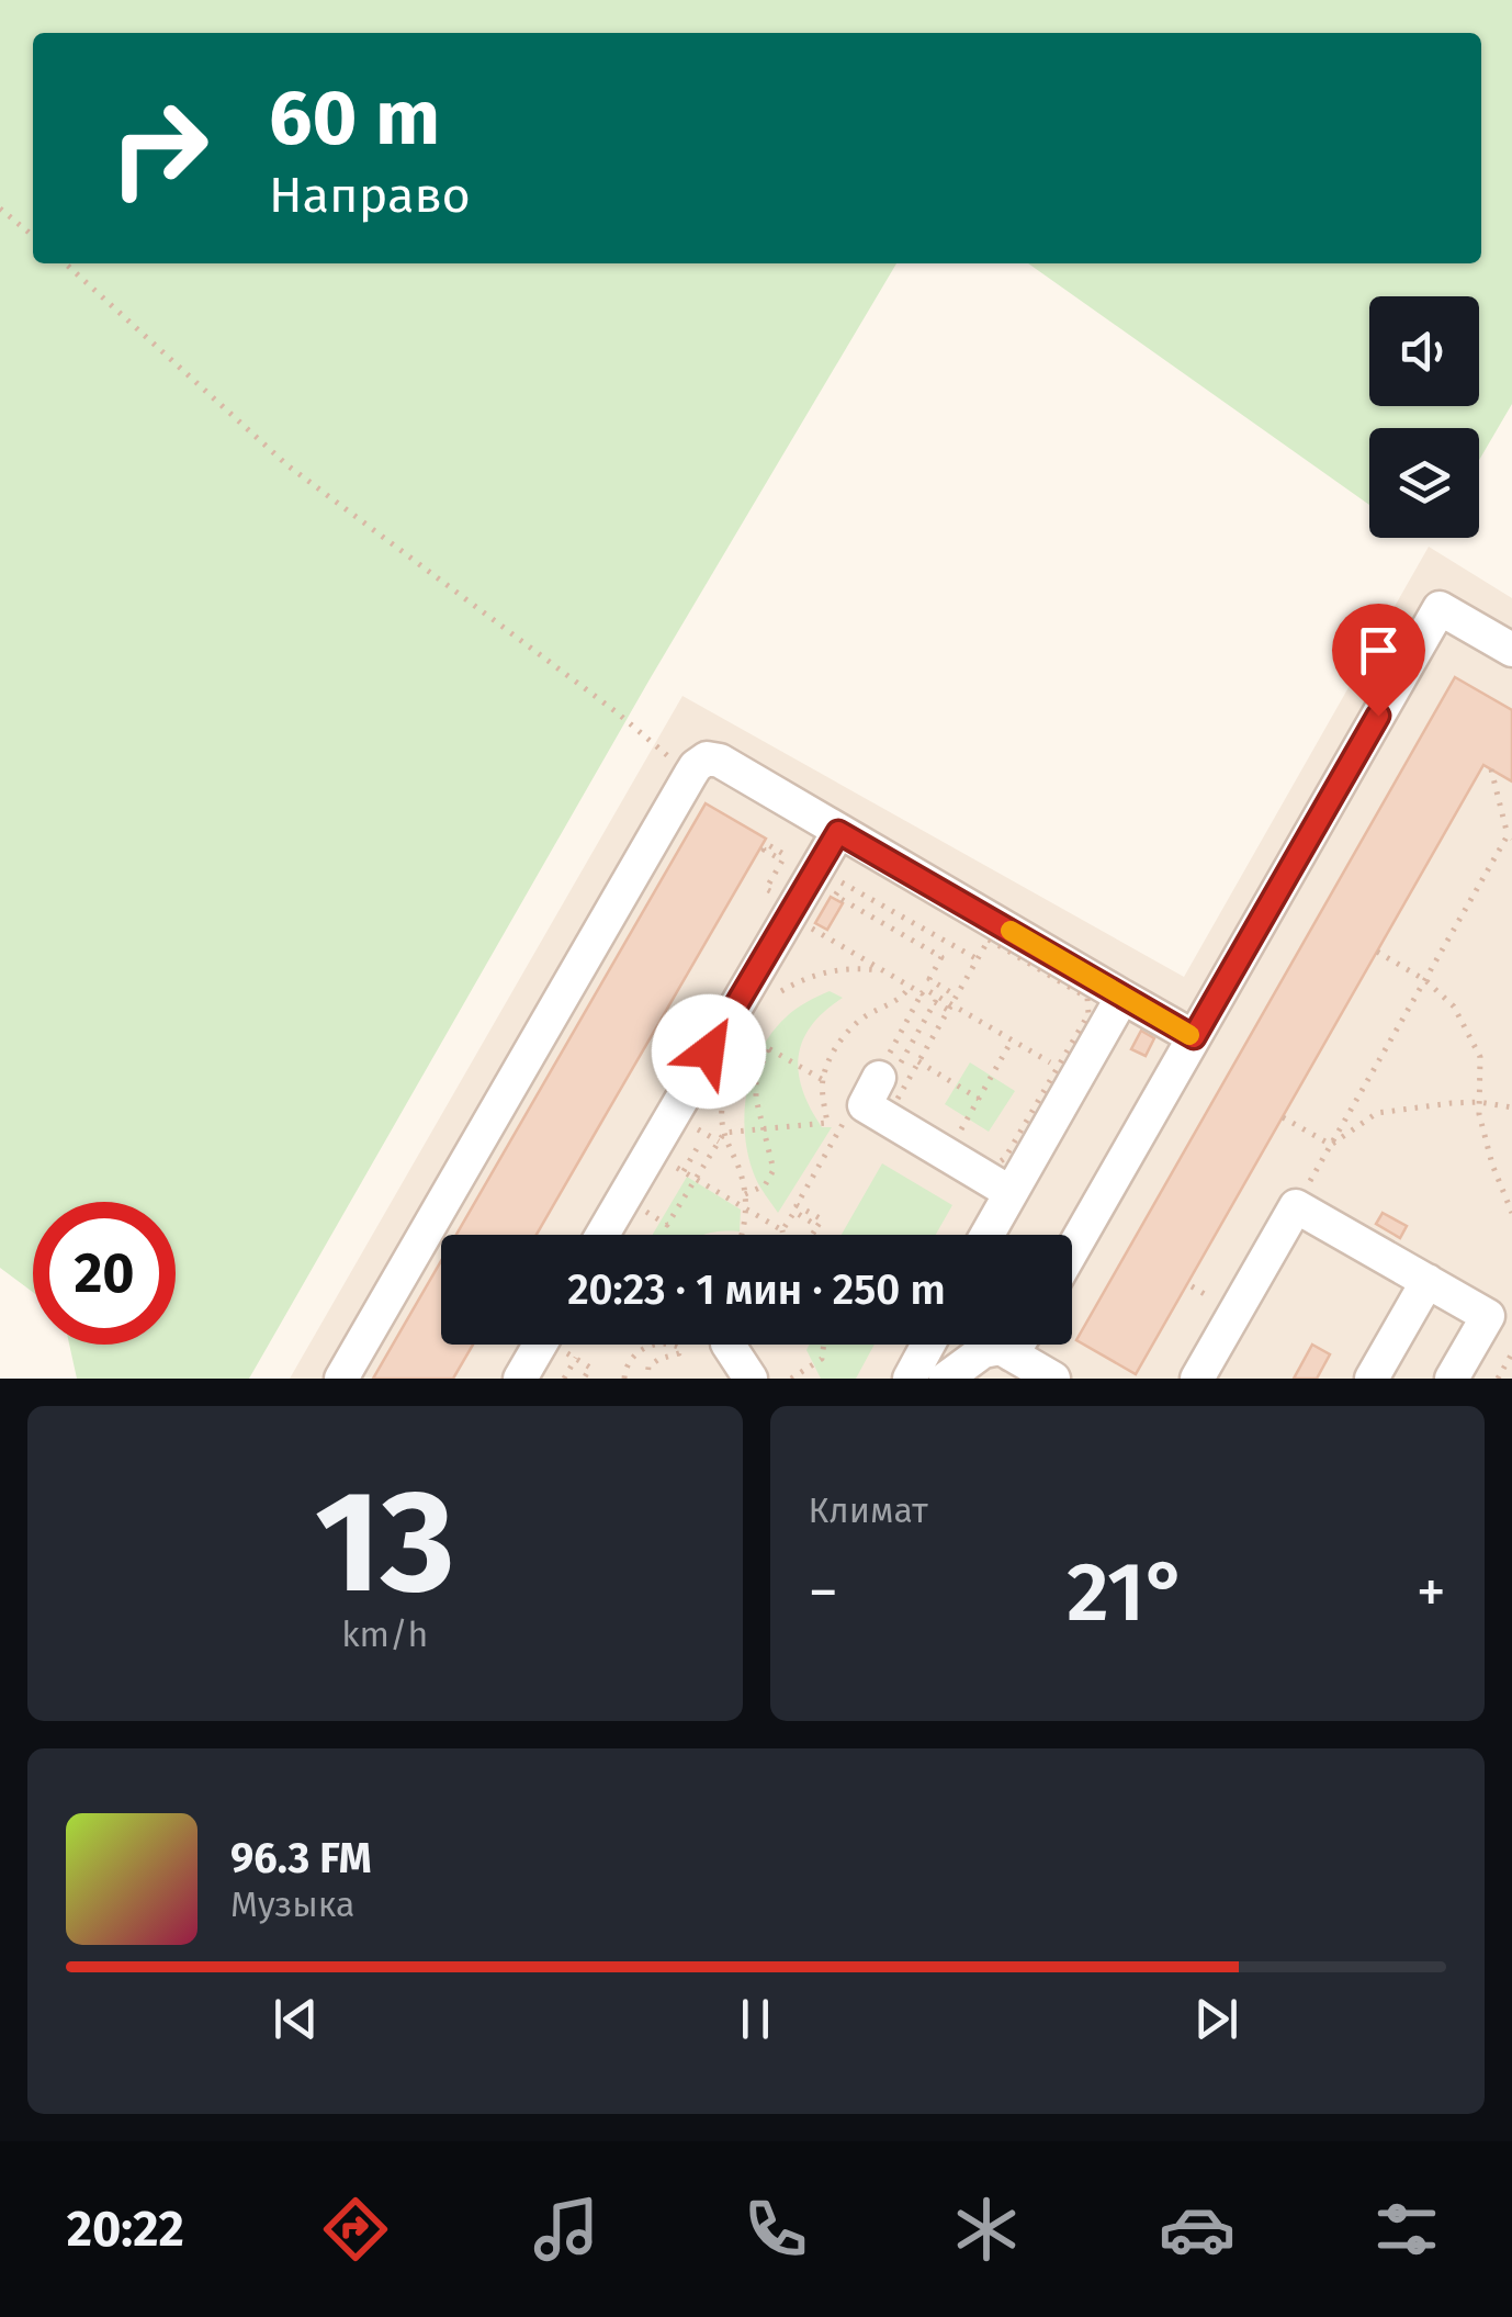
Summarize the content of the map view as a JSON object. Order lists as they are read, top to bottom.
{
  "page": {
    "turn": ["60 m", "Направо"],
    "limit": "20",
    "trip": "20:23 · 1 мин · 250 m",
    "tile": [
      ["13", "km/h"],
      "Климат"
    ],
    "heat": ["−", "21°", "+"],
    "song": ["96.3 FM", "Музыка"],
    "tabs": "20:22"
  }
}
